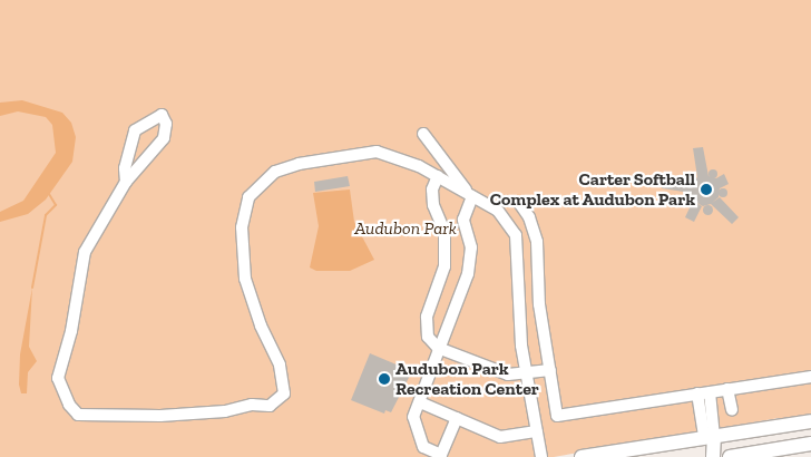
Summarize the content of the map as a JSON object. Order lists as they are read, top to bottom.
{
  "parks": ["Audubon Park"],
  "places": ["Carter Softball Complex at Audubon Park", "Audubon Park Recreation Center"]
}
